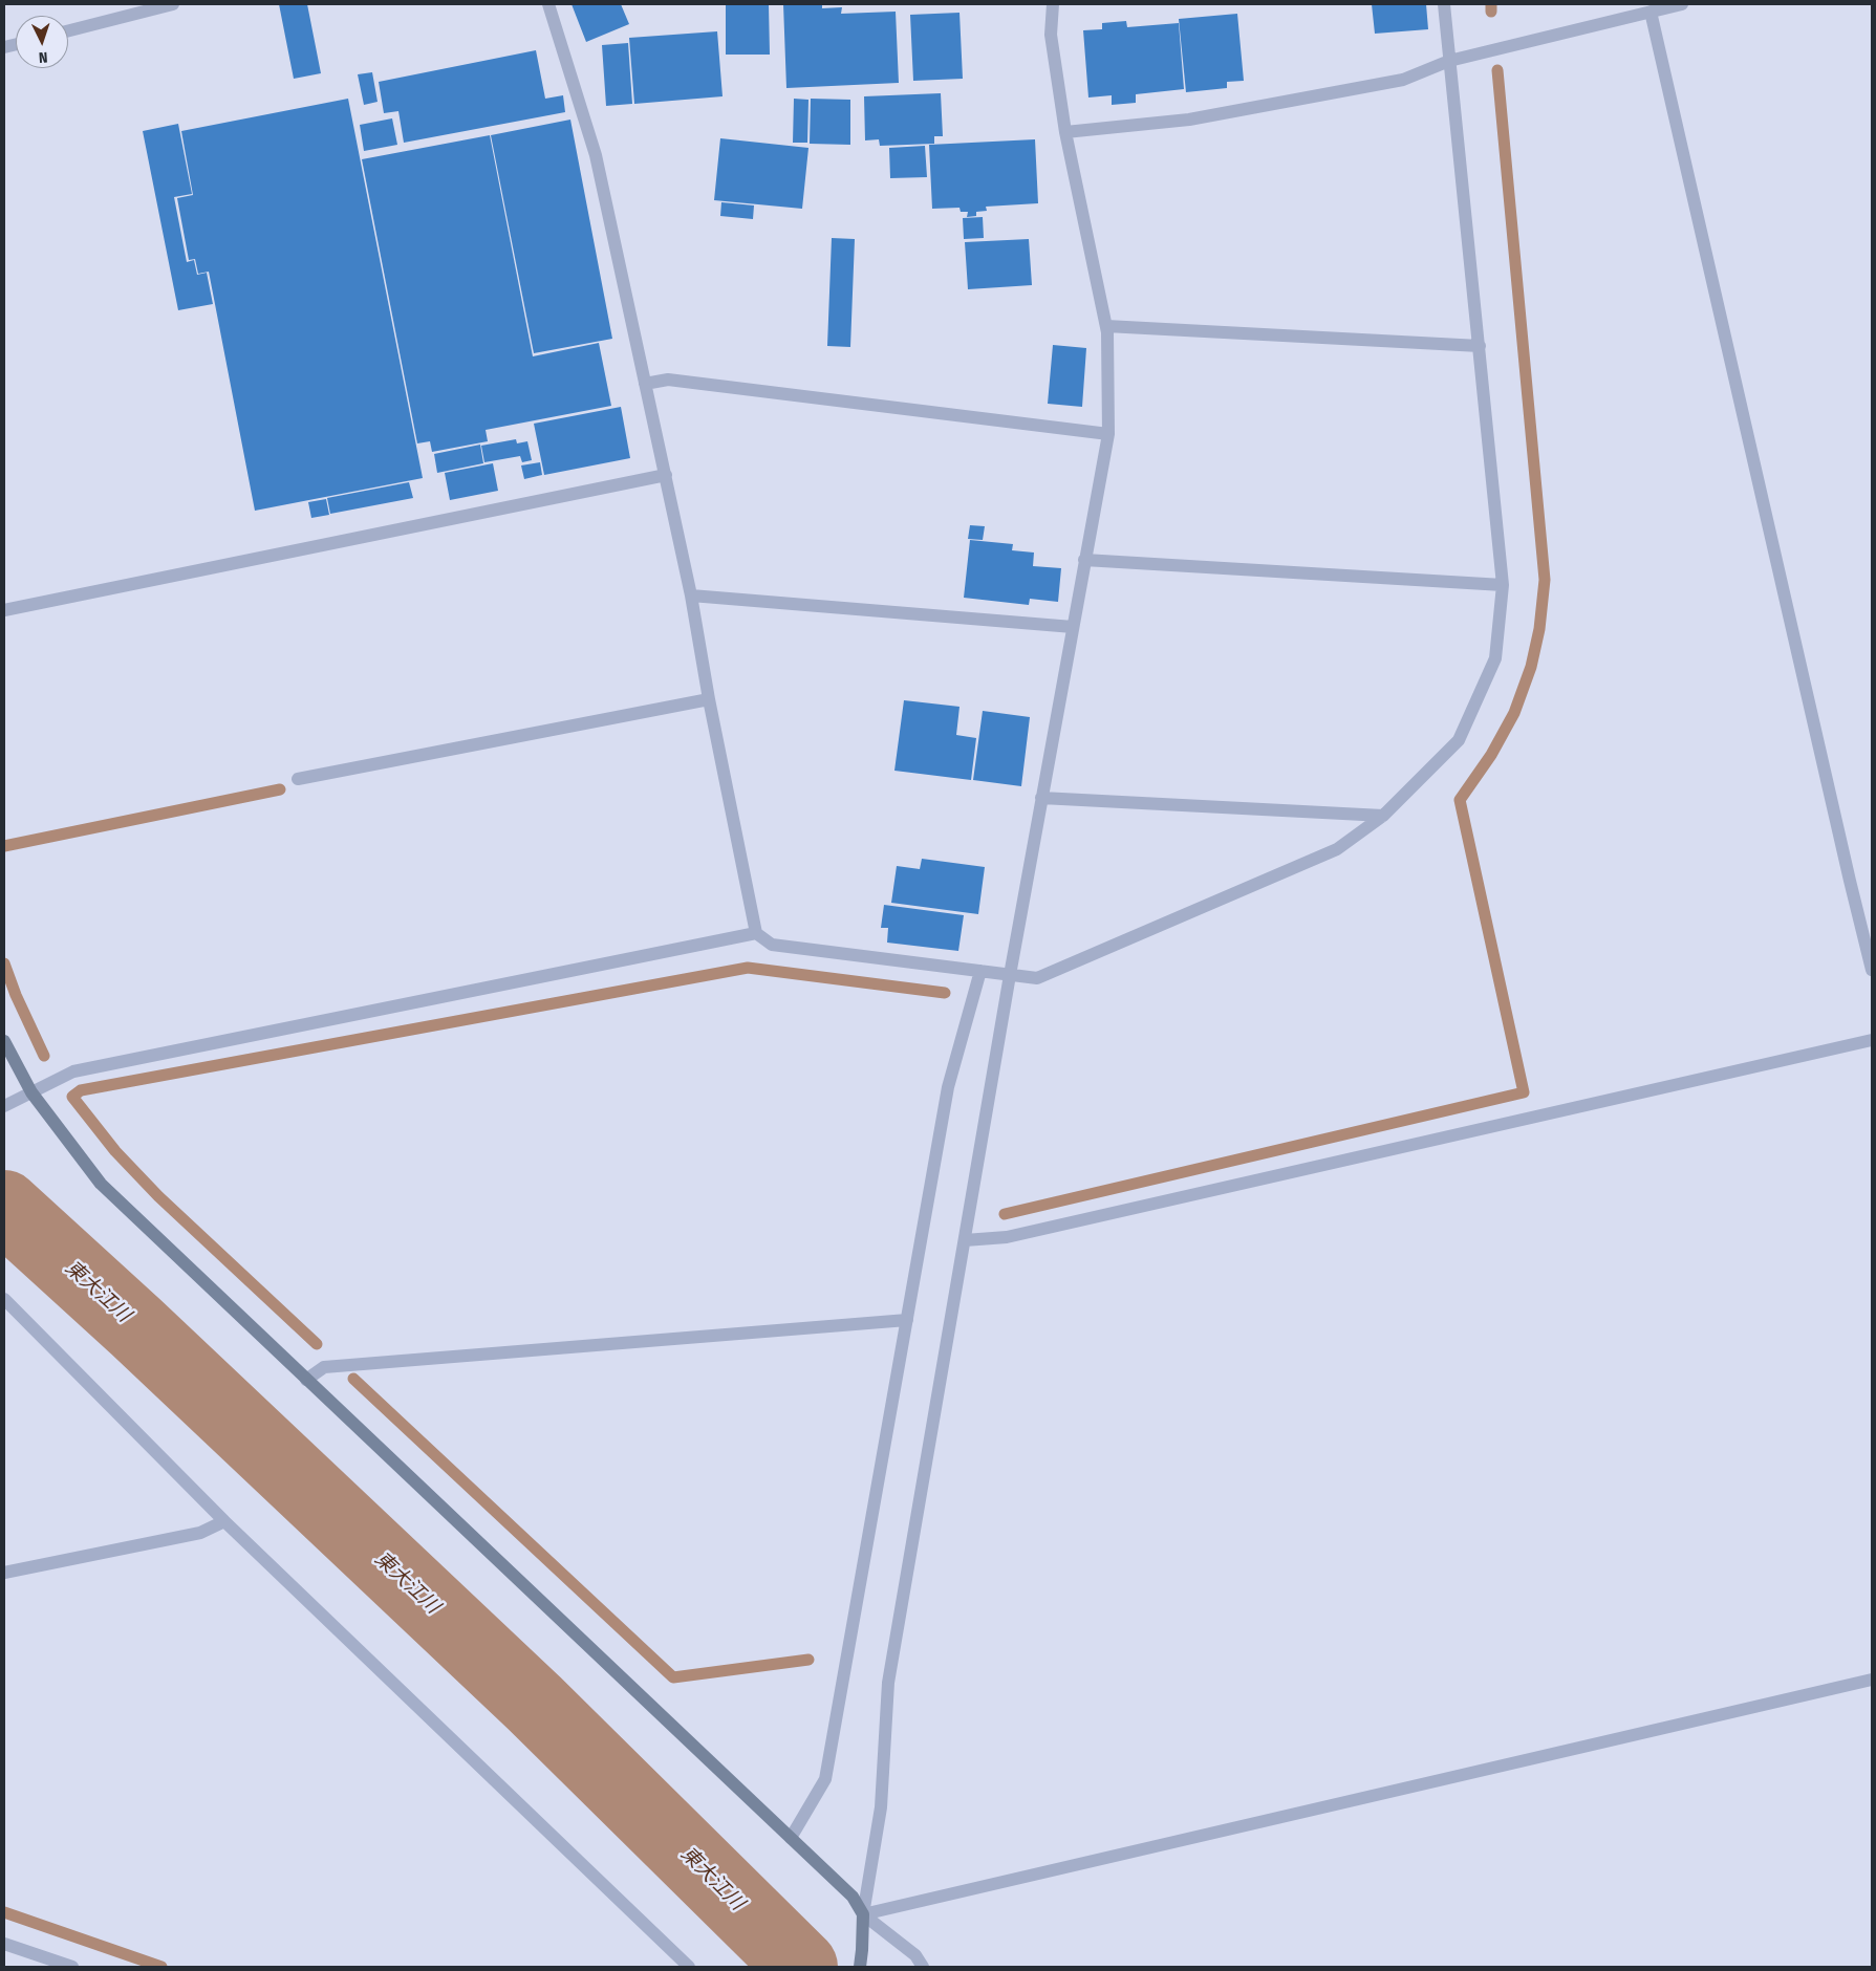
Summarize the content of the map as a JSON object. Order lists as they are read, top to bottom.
{
  "water": ["東大江川"],
  "north": "bottom"
}
